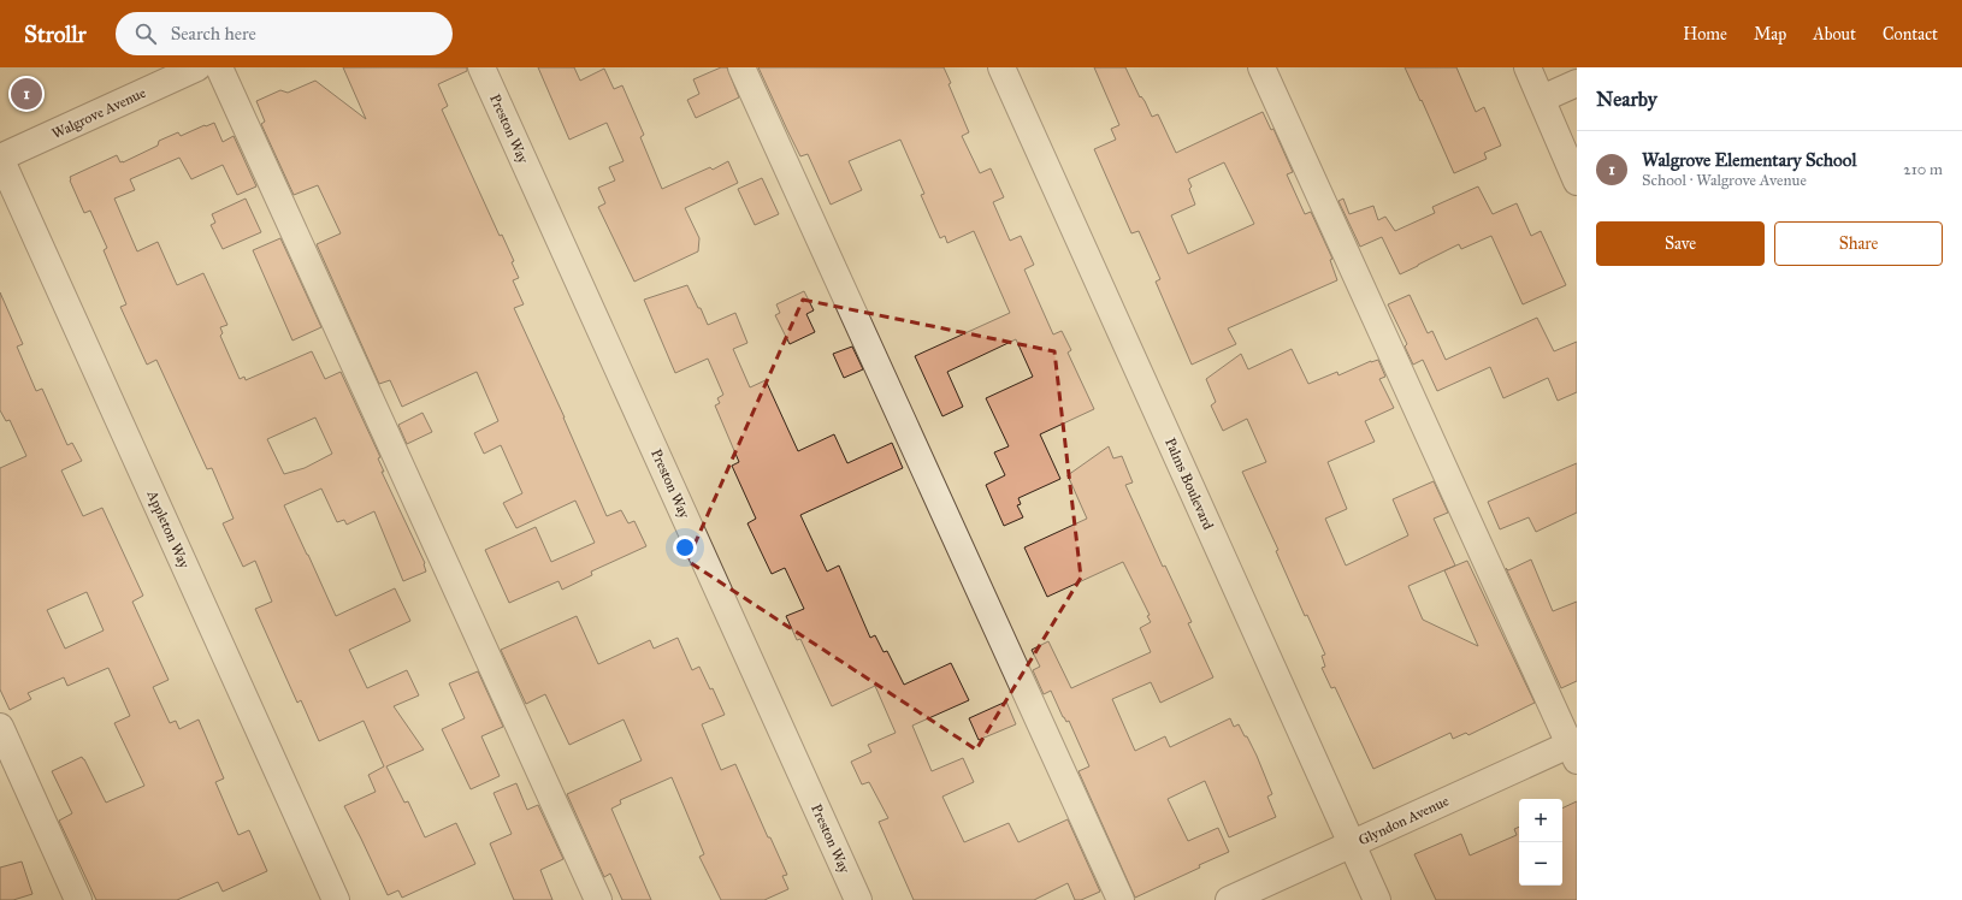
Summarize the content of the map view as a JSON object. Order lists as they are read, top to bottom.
{
  "streets": {
    "street": [
      "Walgrove Avenue",
      "Preston Way",
      "Palms Boulevard",
      "Appleton Way",
      "Glyndon Avenue"
    ]
  },
  "crossings": [
    ["Walgrove Avenue", "Appleton Way"],
    ["Palms Boulevard", "Glyndon Avenue"]
  ],
  "page": {
    "header": "Strollr",
    "search": "Search here",
    "nav": [
      "Home",
      "Map",
      "About",
      "Contact"
    ],
    "heading": "Nearby",
    "pins": "1",
    "list": [
      {
        "mark": "1",
        "name": "Walgrove Elementary School",
        "note": "School · Walgrove Avenue",
        "value": "210 m"
      }
    ],
    "buttons": ["Save", "Share"],
    "map_buttons": ["+", "−"]
  }
}
